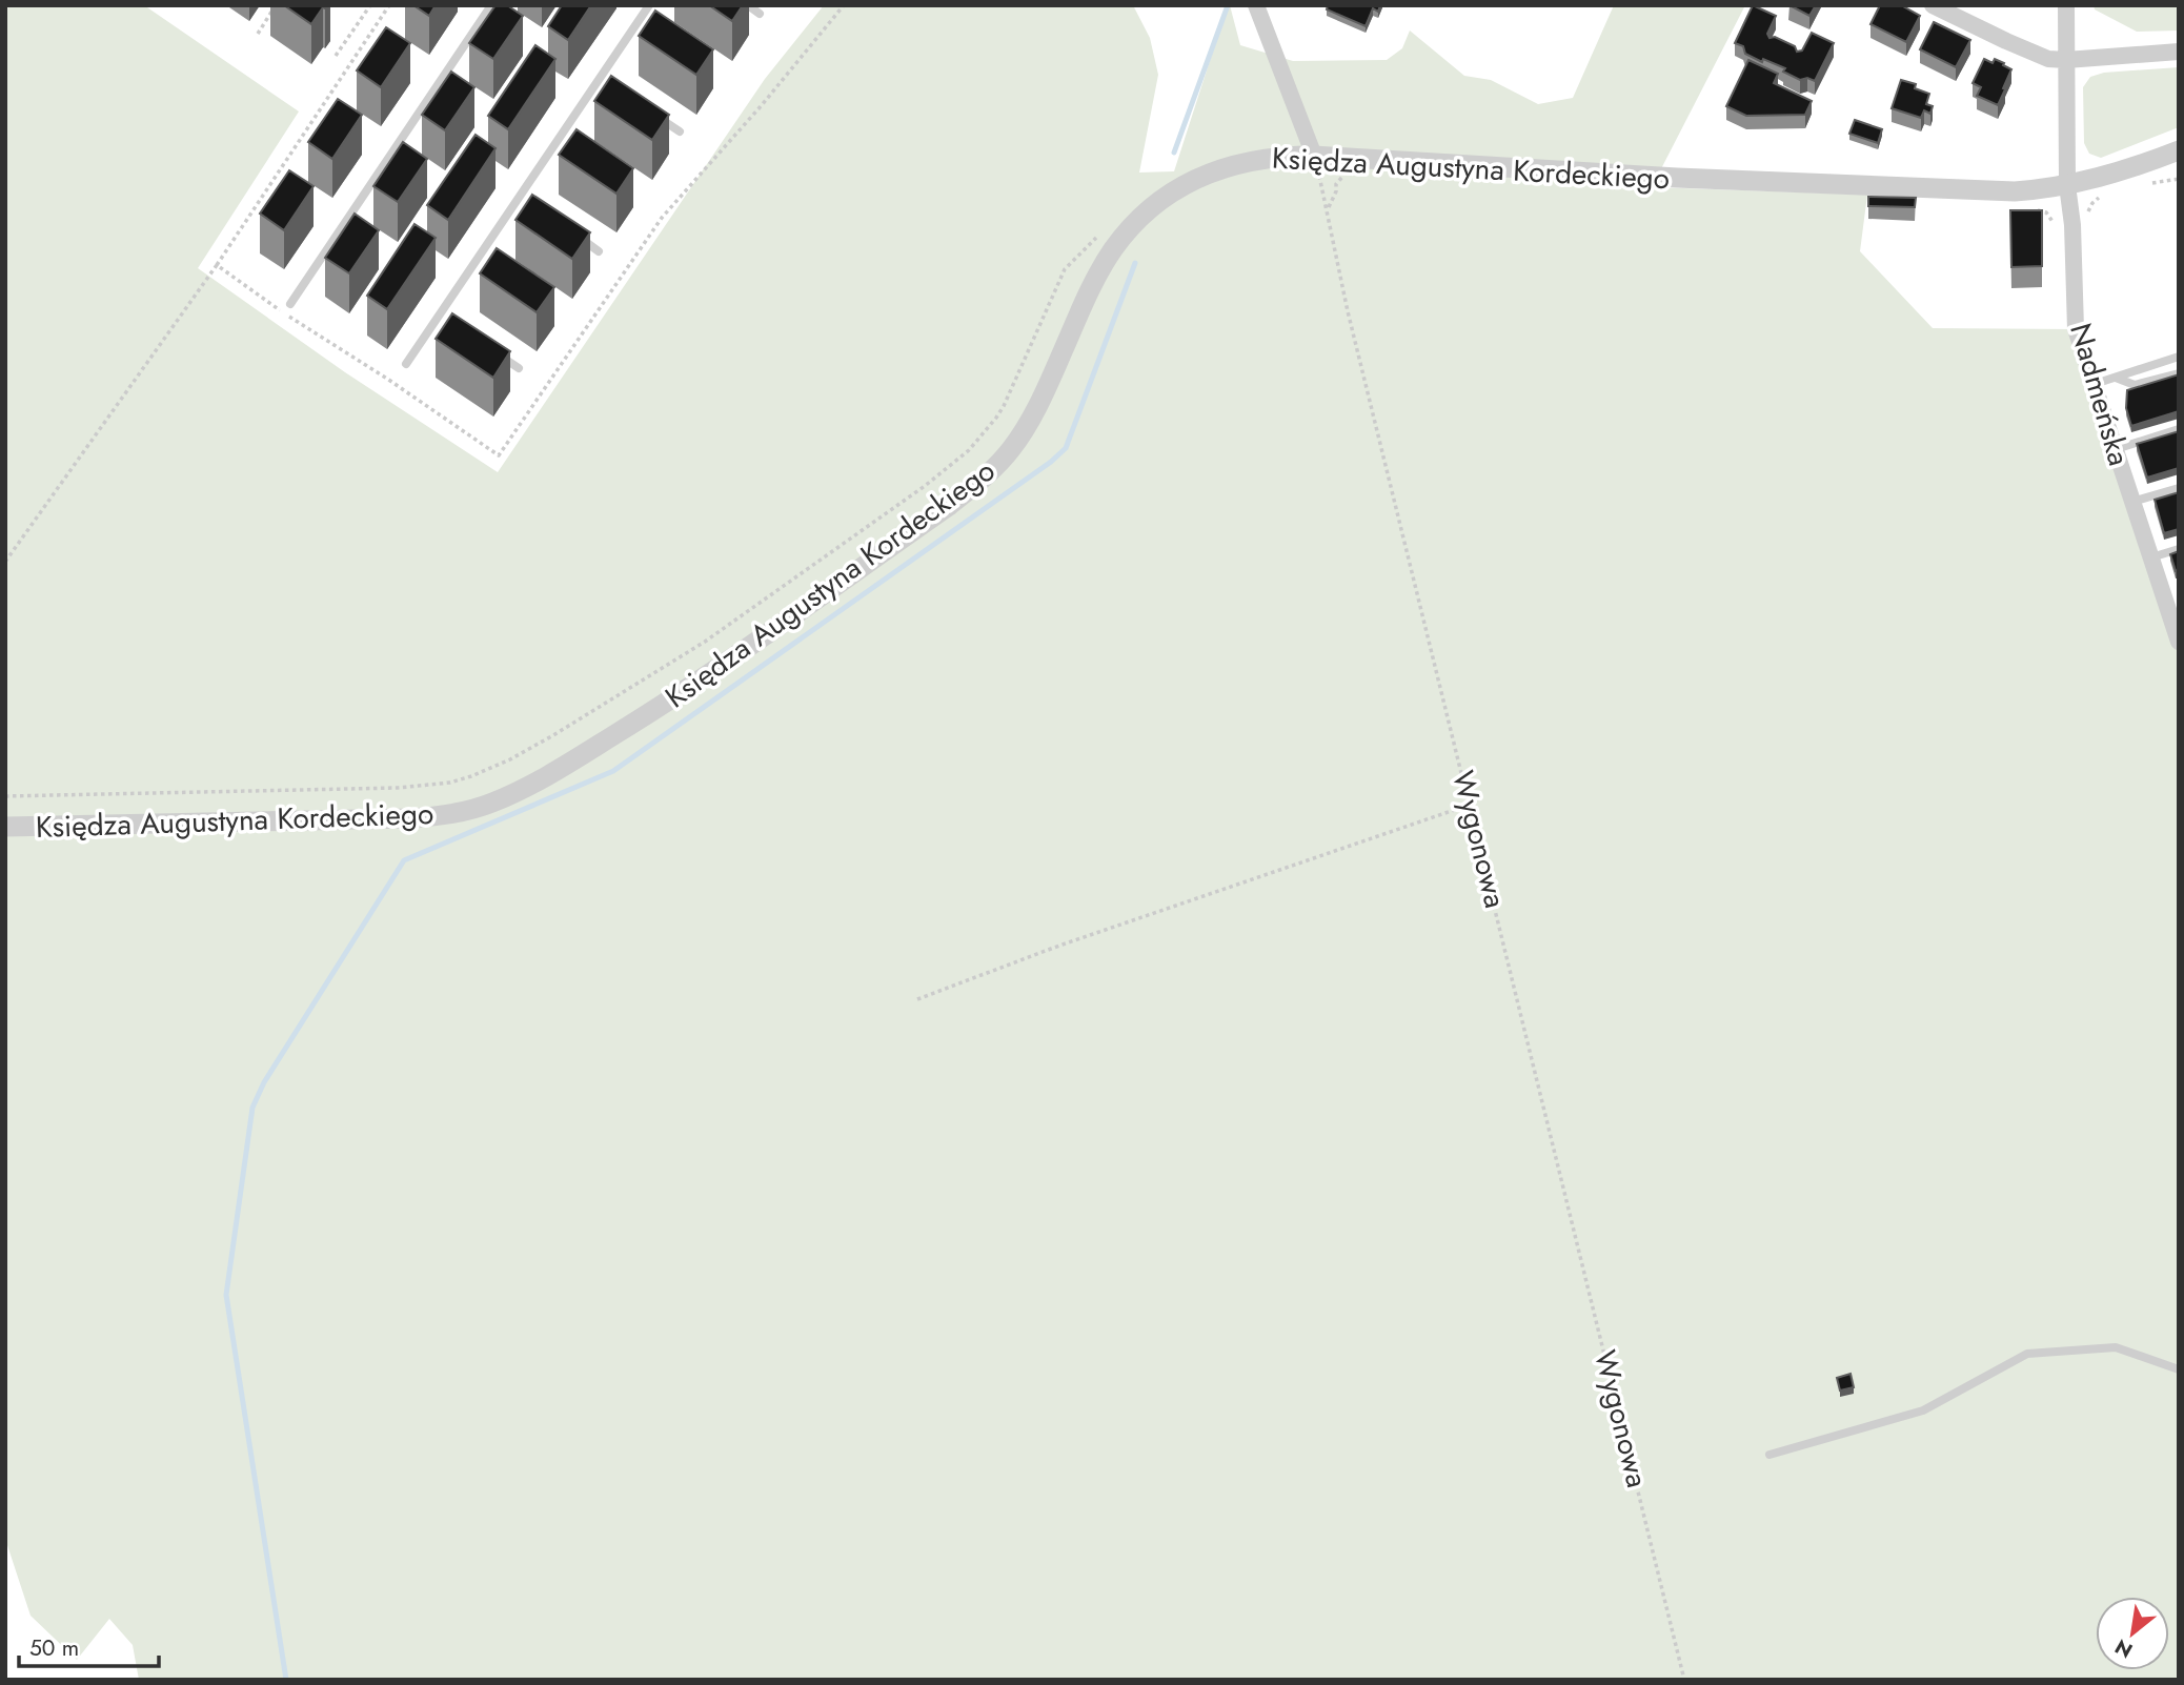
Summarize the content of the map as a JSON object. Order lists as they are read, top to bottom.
{
  "streets": {
    "street": ["Księdza Augustyna Kordeckiego", "Nadmeńska"],
    "path": ["Wygonowa"]
  },
  "crossings": [
    ["Księdza Augustyna Kordeckiego", "Nadmeńska"],
    ["Księdza Augustyna Kordeckiego", "Wygonowa"]
  ],
  "scale_bar": "50 m",
  "north": "bottom left"
}
